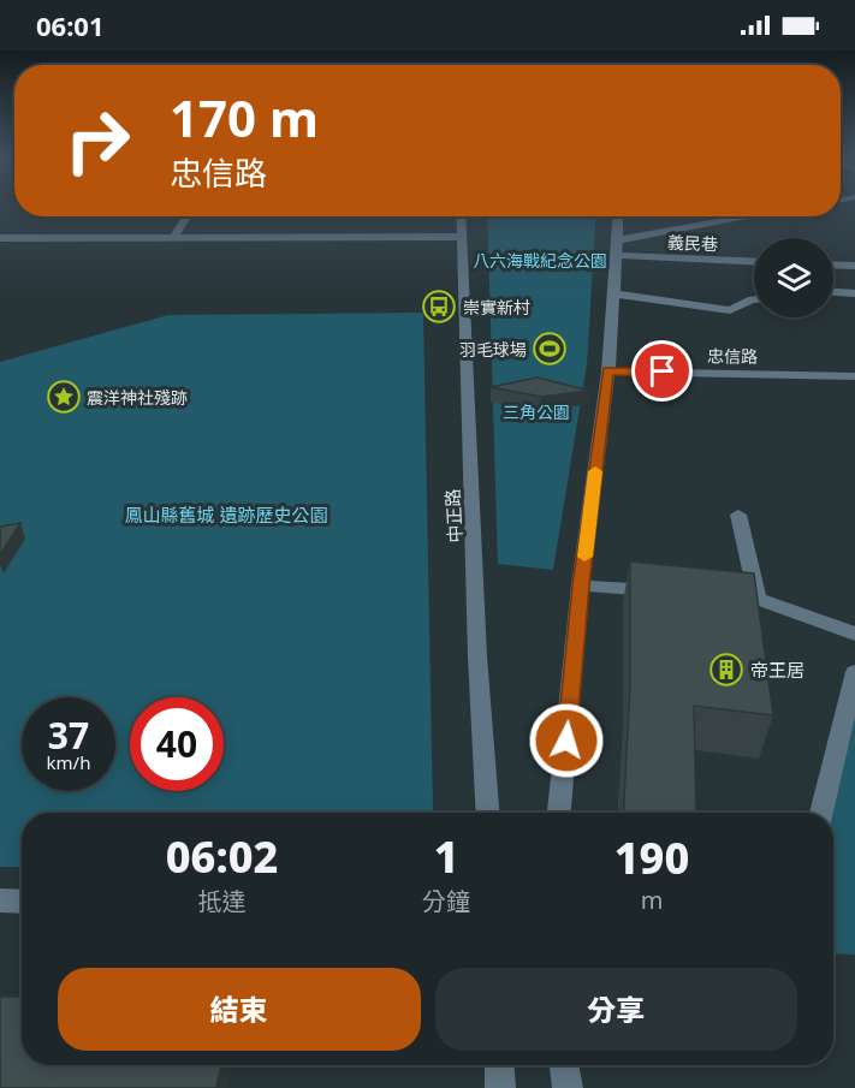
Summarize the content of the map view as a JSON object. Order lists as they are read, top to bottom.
{
  "streets": {
    "street": ["義民巷", "忠信路", "中正路"]
  },
  "parks": ["八六海戰紀念公園", "三角公園", "鳳山縣舊城 遺跡歷史公園"],
  "places": {
    "bus stop": ["崇實新村"],
    "sports": ["羽毛球場"],
    "place": ["震洋神社殘跡"],
    "building": ["帝王居"]
  },
  "page": {
    "status": "06:01",
    "turn": ["170 m", "忠信路"],
    "speed": "37 km/h",
    "limit": "40",
    "eta": [
      "06:02",
      "抵達",
      "1",
      "分鐘",
      "190",
      "m"
    ],
    "buttons": ["結束", "分享"]
  }
}
